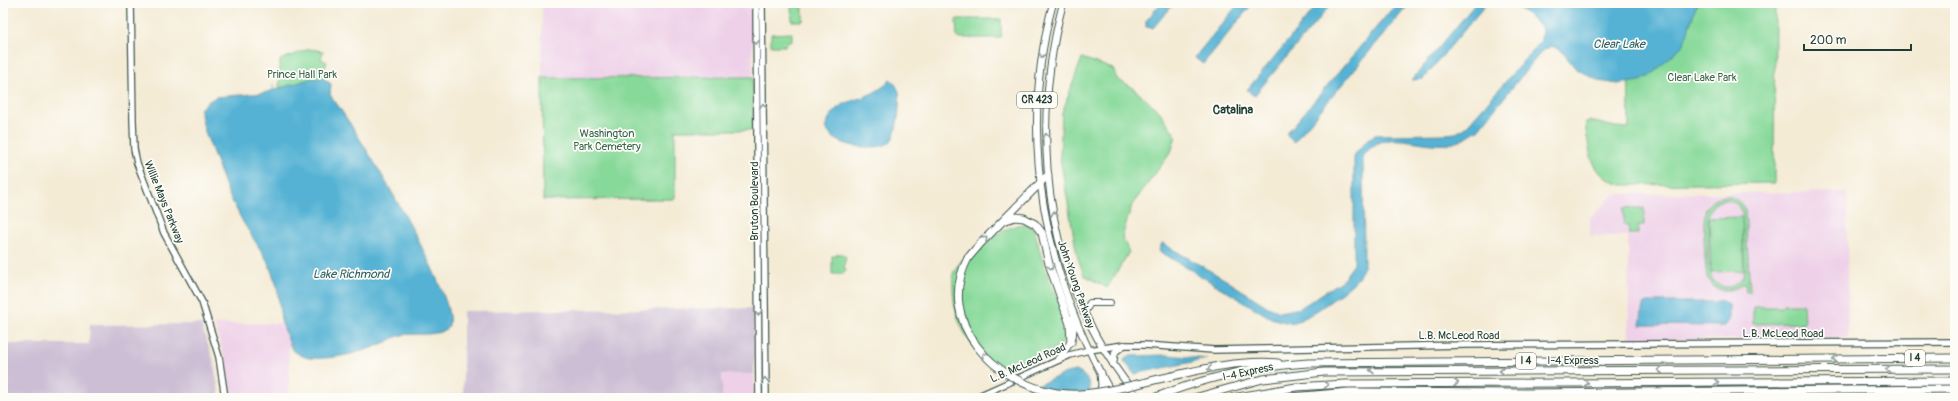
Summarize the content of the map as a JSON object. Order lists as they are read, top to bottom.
{
  "streets": {
    "highway": ["I 4", "I-4 Express"],
    "main road": ["CR 423", "John Young Parkway"],
    "street": ["Bruton Boulevard", "Willie Mays Parkway", "L.B. McLeod Road"]
  },
  "crossings": [
    ["John Young Parkway", "L.B. McLeod Road"]
  ],
  "districts": ["Catalina"],
  "water": ["Clear Lake", "Lake Richmond"],
  "parks": ["Prince Hall Park", "Clear Lake Park", "Washington Park Cemetery"],
  "scale_bar": "200 m"
}
